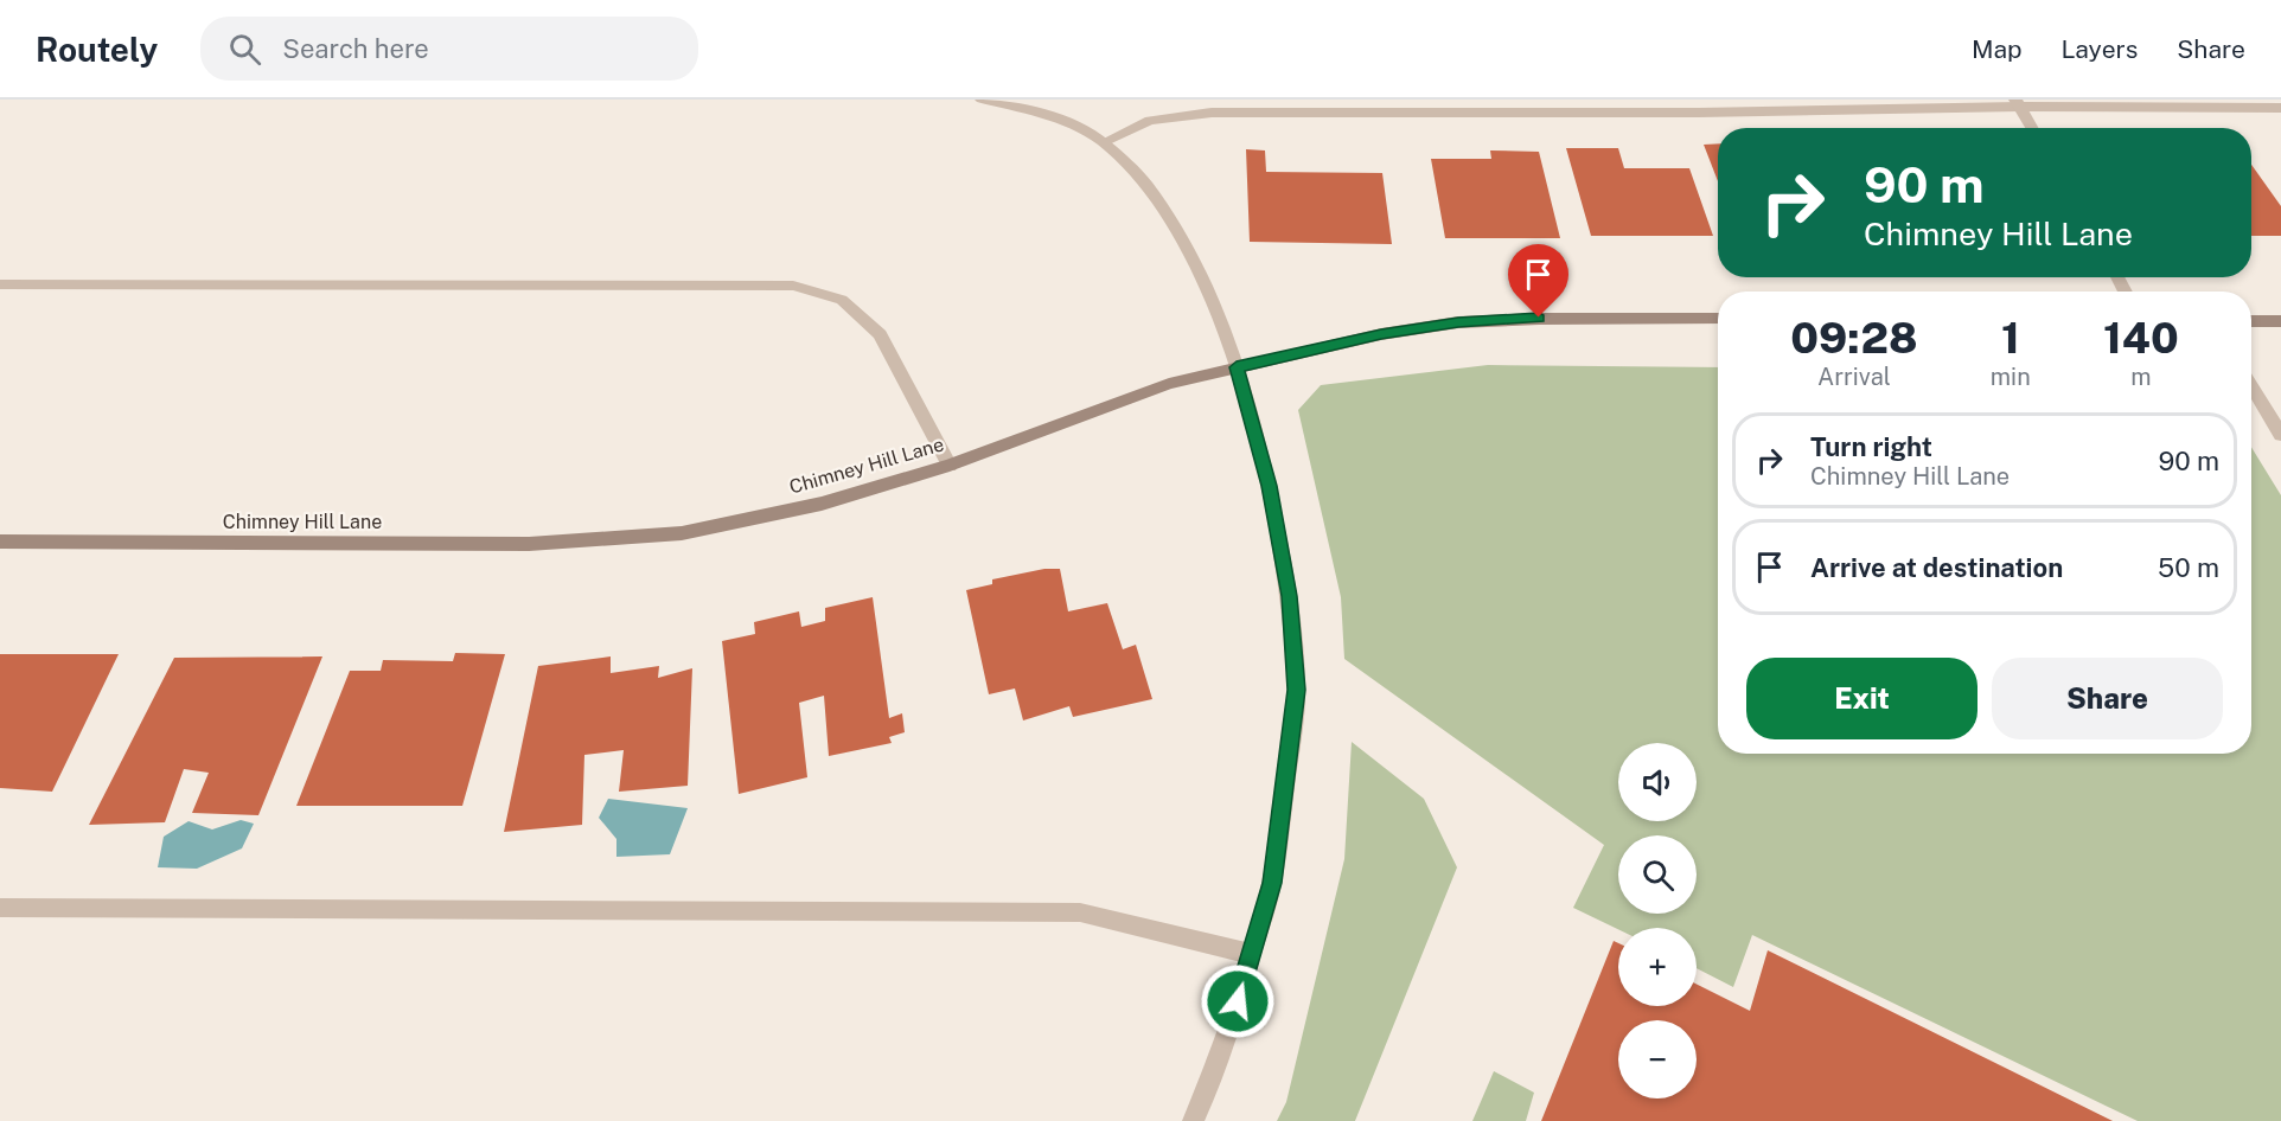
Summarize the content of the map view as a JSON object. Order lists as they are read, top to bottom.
{
  "streets": {
    "street": ["Chimney Hill Lane"]
  },
  "page": {
    "header": "Routely",
    "search": "Search here",
    "nav": ["Map", "Layers", "Share"],
    "turn": ["90 m", "Chimney Hill Lane"],
    "eta": [
      "09:28",
      "Arrival",
      "1",
      "min",
      "140",
      "m"
    ],
    "list": [
      {
        "name": "Turn right",
        "note": "Chimney Hill Lane",
        "value": "90 m"
      },
      {
        "name": "Arrive at destination",
        "value": "50 m"
      }
    ],
    "buttons": ["Exit", "Share"],
    "map_buttons": ["+", "−"]
  }
}
